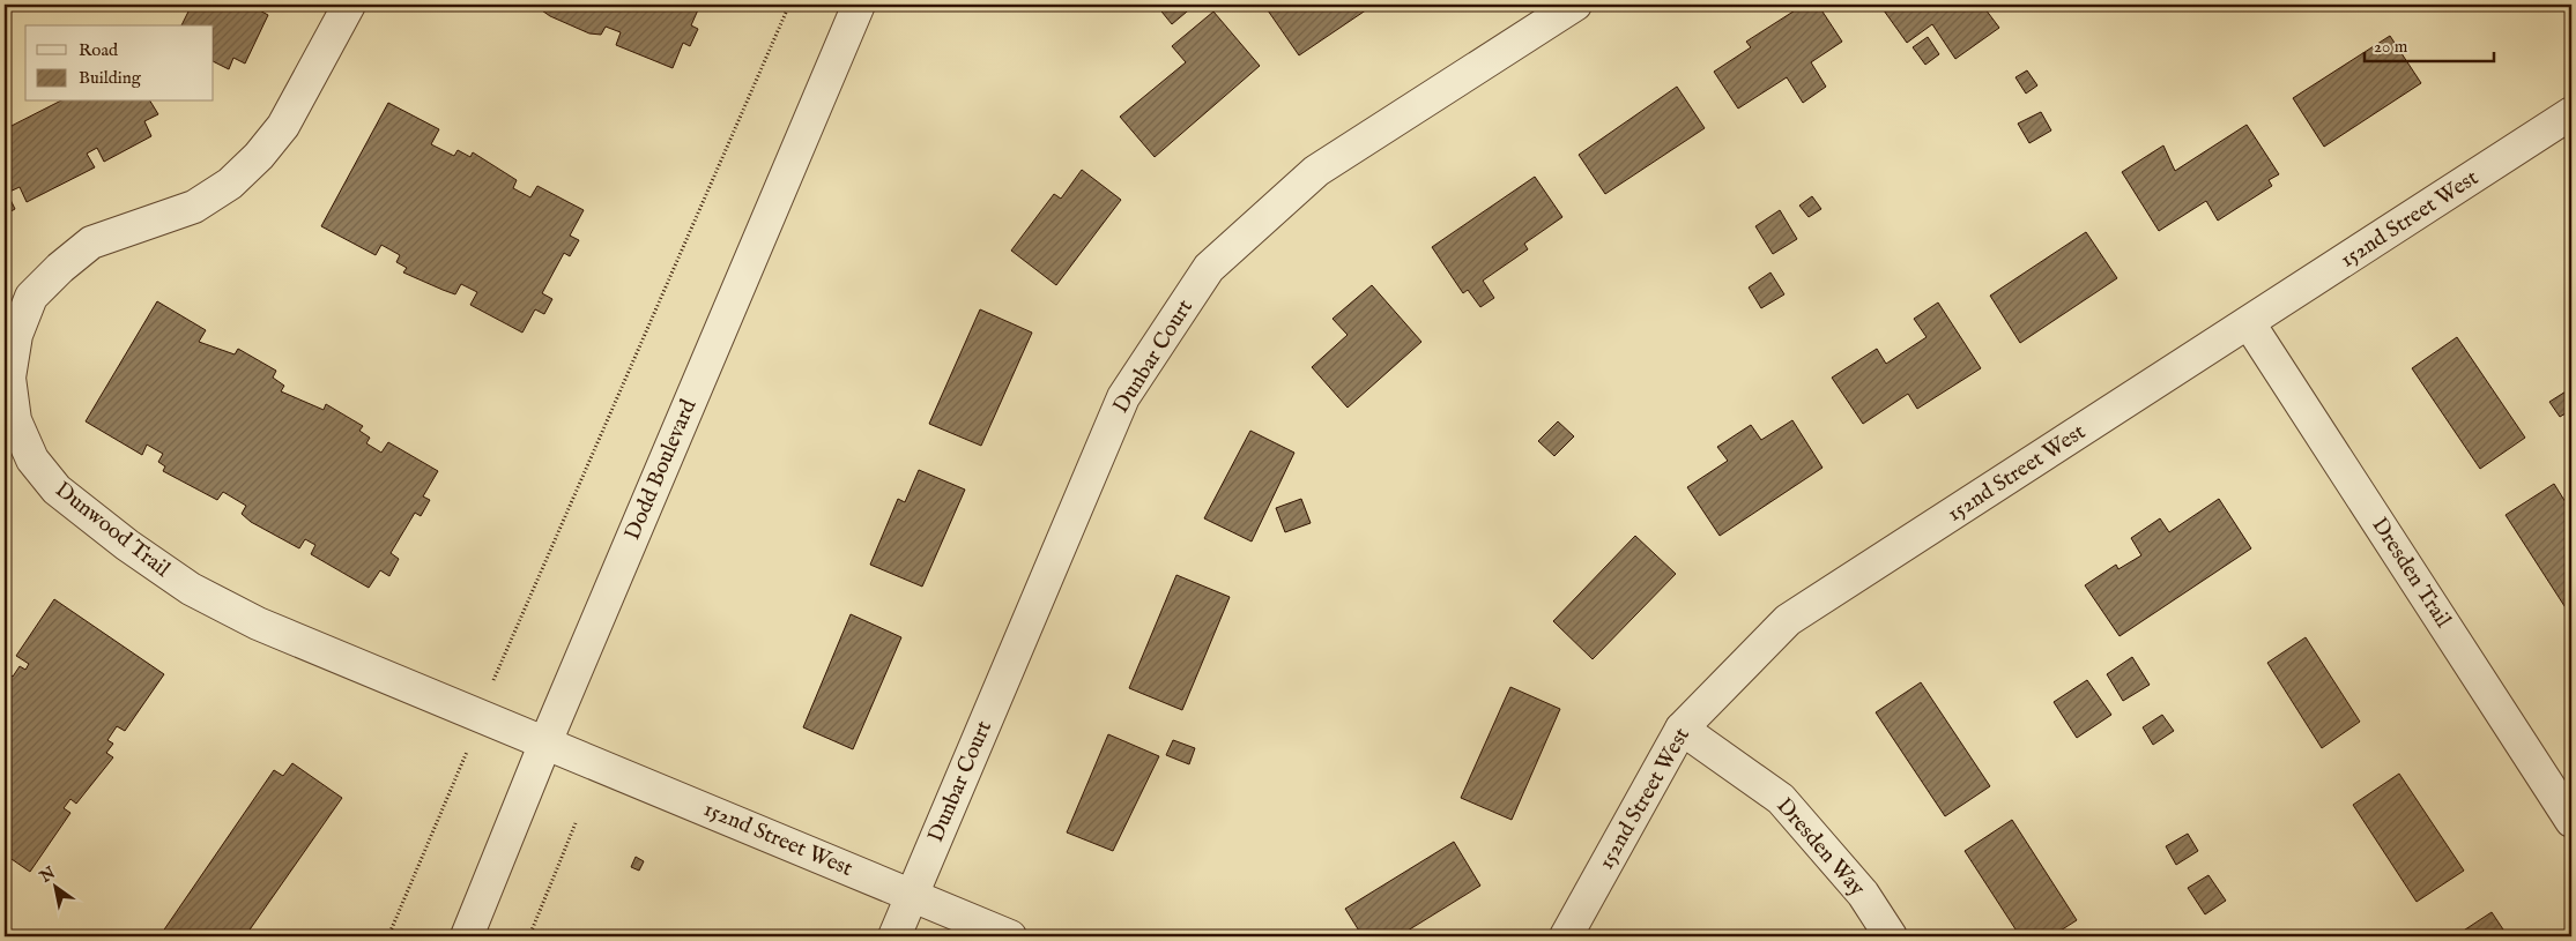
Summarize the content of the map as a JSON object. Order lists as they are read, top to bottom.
{
  "streets": {
    "street": [
      "152nd Street West",
      "Dunbar Court",
      "Dodd Boulevard",
      "Dunwood Trail",
      "Dresden Trail",
      "Dresden Way"
    ]
  },
  "crossings": [
    ["152nd Street West", "Dunbar Court"],
    ["152nd Street West", "Dodd Boulevard"],
    ["152nd Street West", "Dunwood Trail"],
    ["152nd Street West", "Dresden Trail"],
    ["152nd Street West", "Dresden Way"],
    ["Dodd Boulevard", "Dunwood Trail"]
  ],
  "legend": ["Road", "Building"],
  "scale_bar": "20 m",
  "north": "top left"
}
